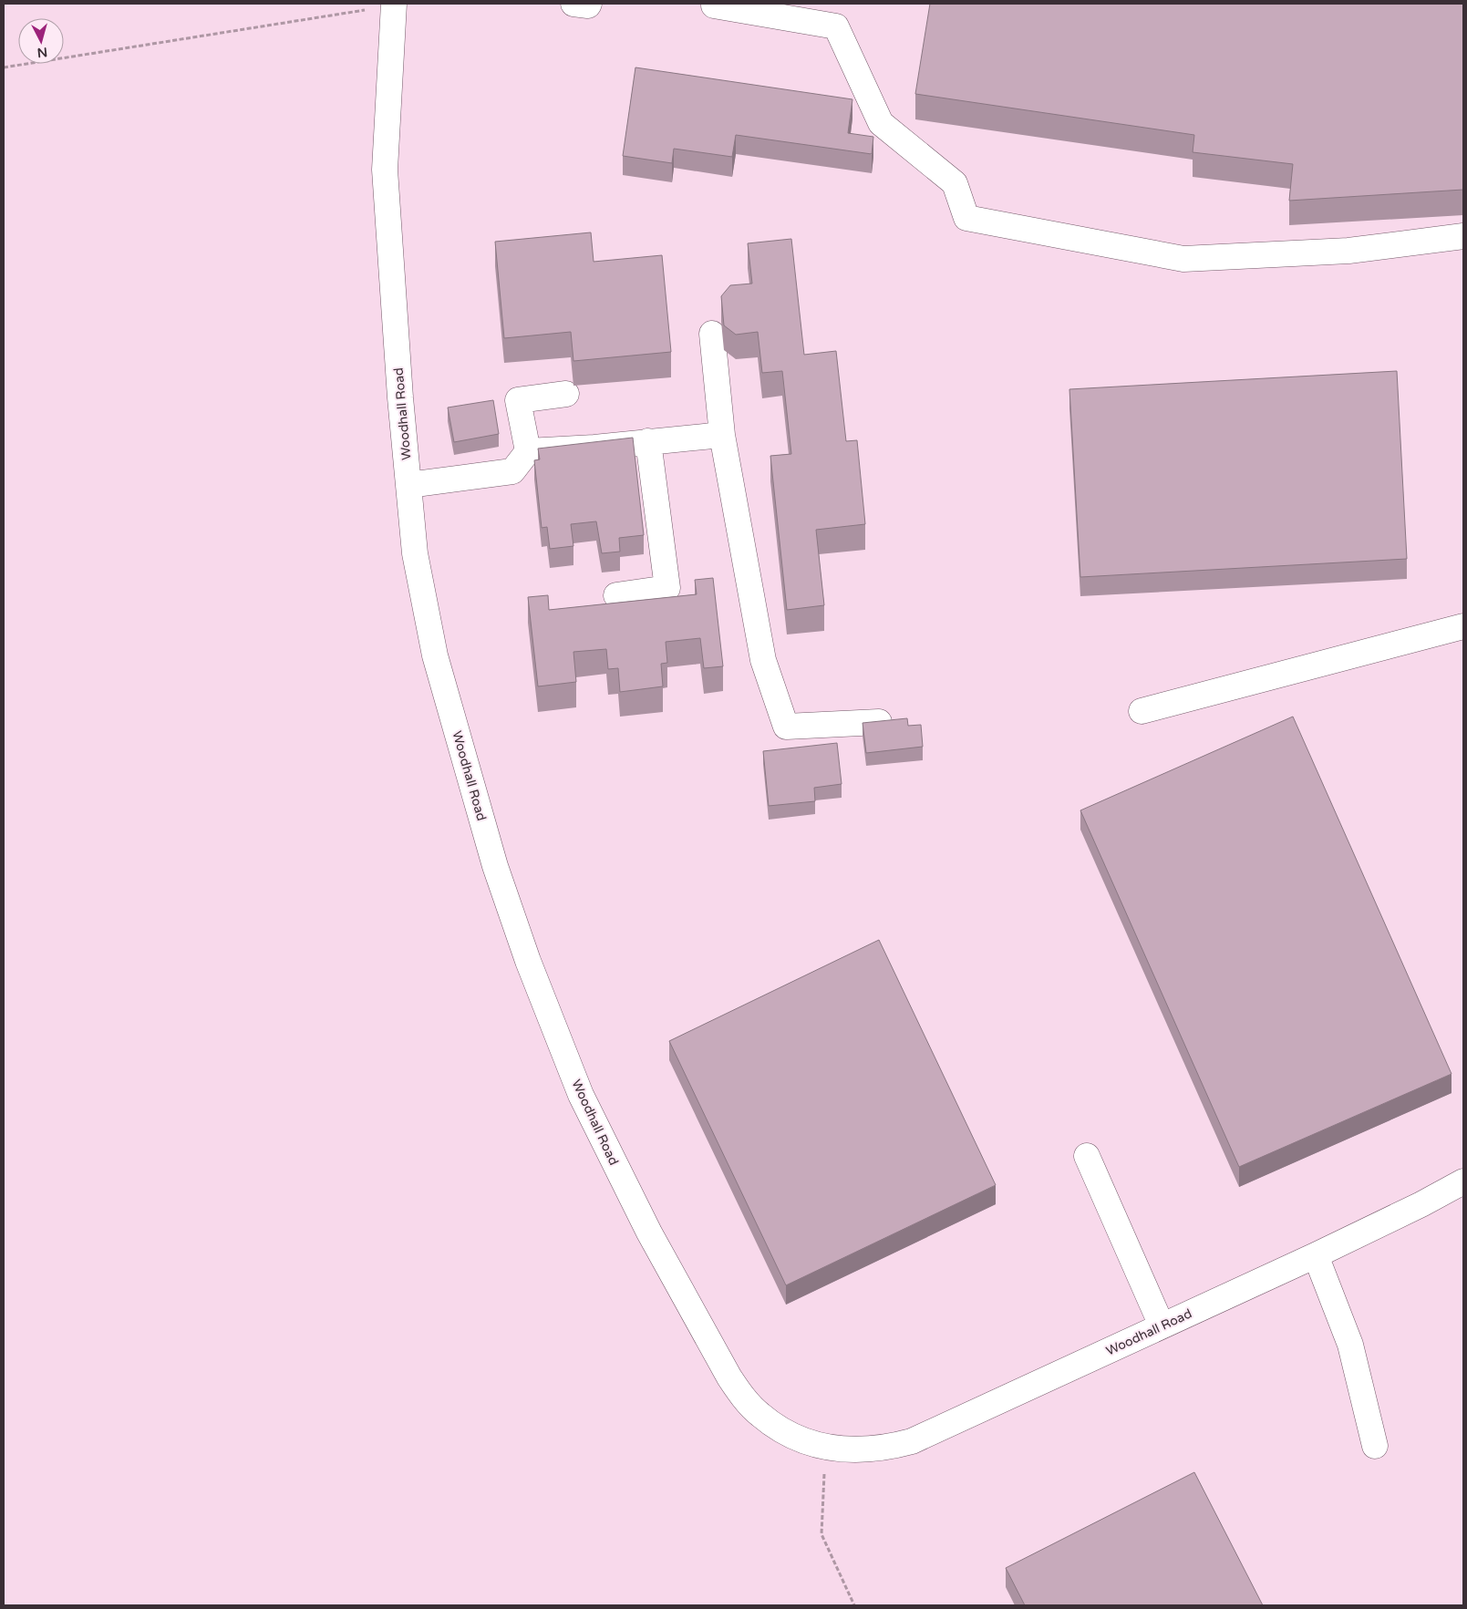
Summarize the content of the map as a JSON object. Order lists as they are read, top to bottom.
{
  "streets": {
    "street": ["Woodhall Road"]
  },
  "north": "bottom"
}
